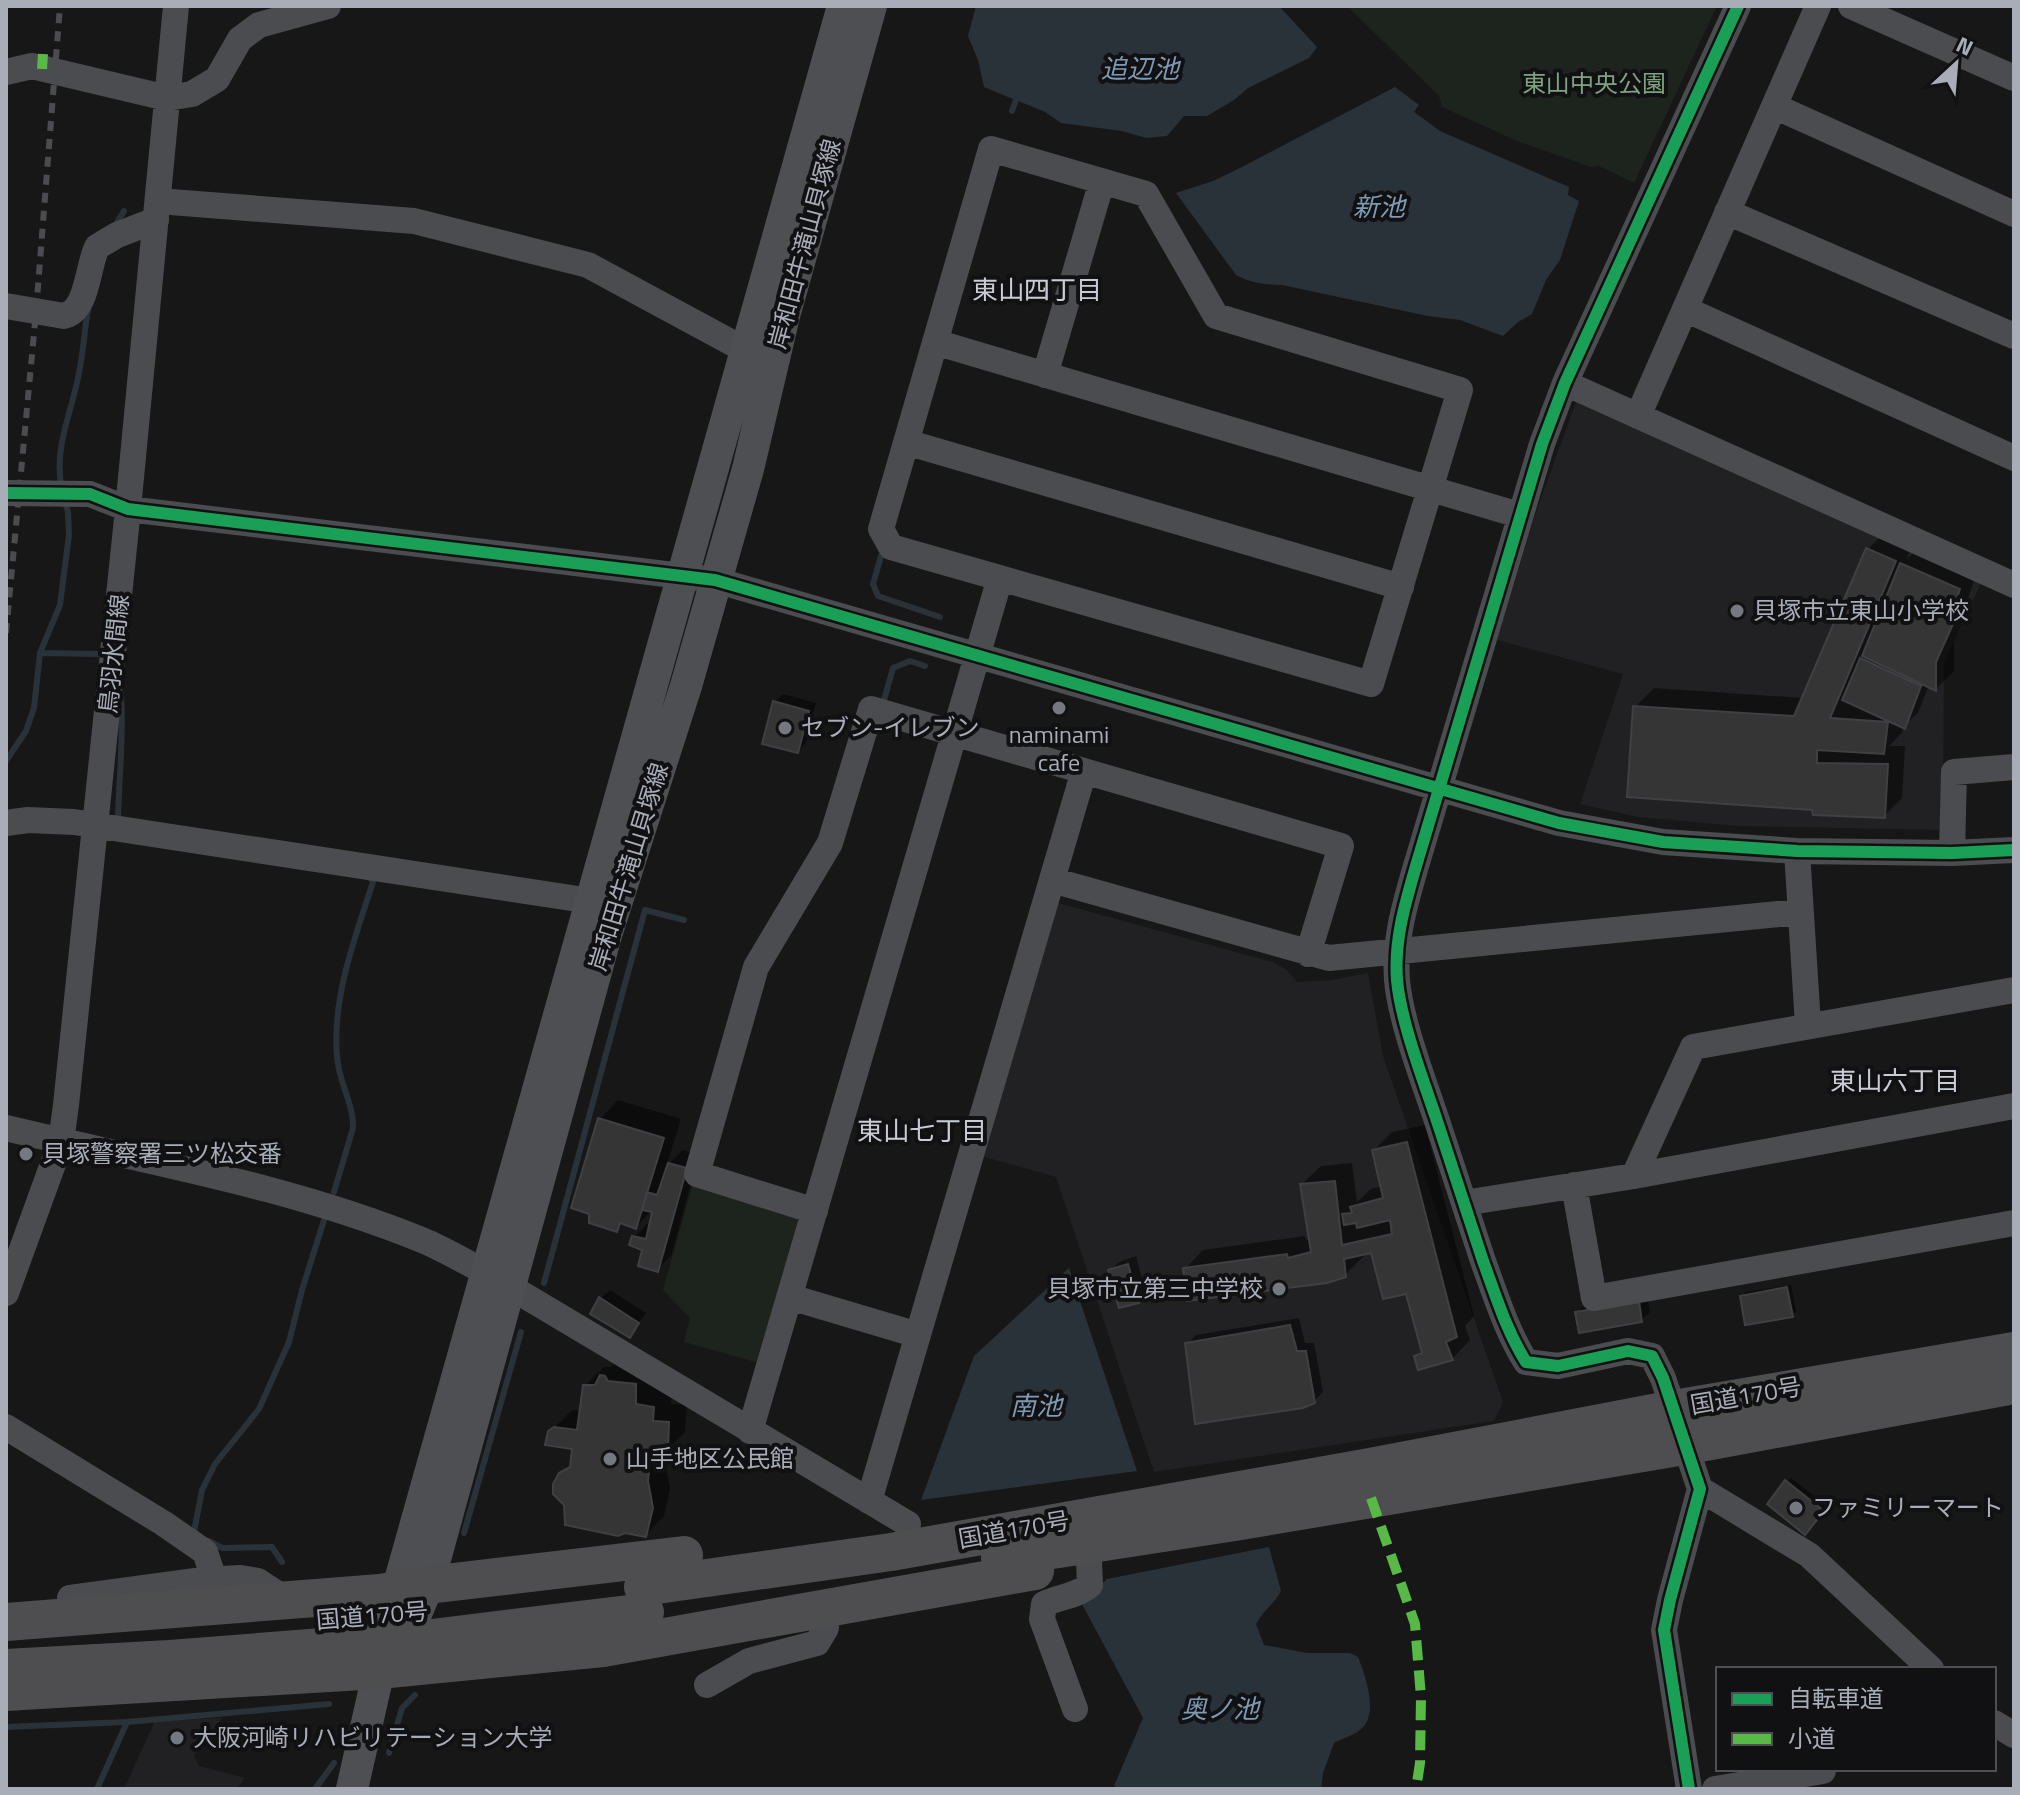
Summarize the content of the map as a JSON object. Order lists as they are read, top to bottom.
{
  "streets": {
    "highway": ["国道170号"],
    "main road": ["岸和田牛滝山貝塚線"],
    "street": ["鳥羽水間線"]
  },
  "districts": ["東山四丁目", "東山六丁目", "東山七丁目"],
  "water": [
    "追辺池",
    "新池",
    "南池",
    "奥ノ池"
  ],
  "parks": ["東山中央公園"],
  "places": [
    "貝塚市立東山小学校",
    "naminami cafe",
    "セブン-イレブン",
    "貝塚警察署三ツ松交番",
    "貝塚市立第三中学校",
    "山手地区公民館",
    "ファミリーマート",
    "大阪河崎リハビリテーション大学"
  ],
  "legend": ["自転車道", "小道"],
  "north": "top right"
}
